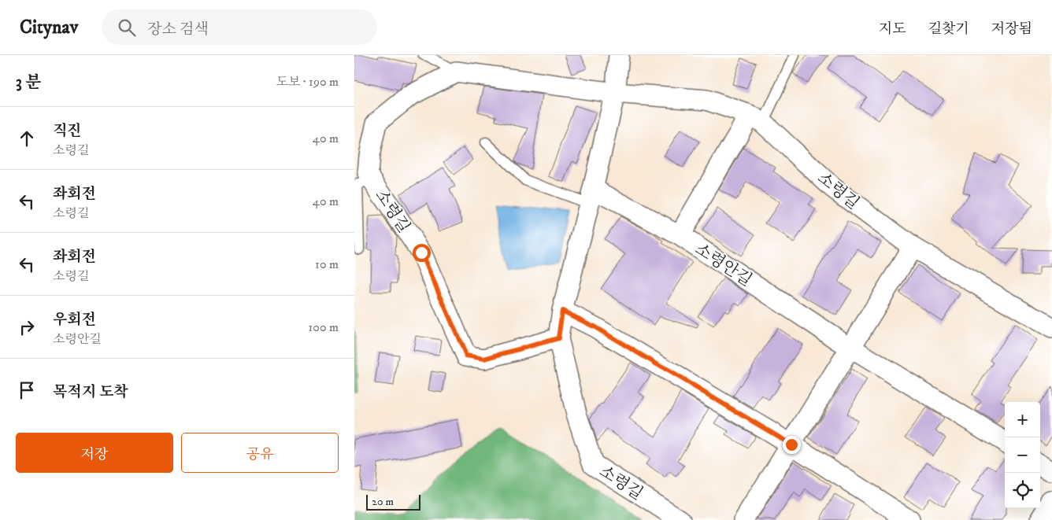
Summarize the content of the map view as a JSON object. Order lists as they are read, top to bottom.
{
  "streets": {
    "street": ["소령길", "소령안길"]
  },
  "crossings": [
    ["소령길", "소령안길"]
  ],
  "scale_bar": "20 m",
  "page": {
    "header": "Citynav",
    "search": "장소 검색",
    "nav": ["지도", "길찾기", "저장됨"],
    "heading": ["3 분", "도보 · 190 m"],
    "list": [
      ["직진", "소령길", "40 m"],
      ["좌회전", "소령길", "40 m"],
      ["좌회전", "소령길", "10 m"],
      ["우회전", "소령안길", "100 m"],
      "목적지 도착"
    ],
    "map_buttons": ["+", "−"],
    "buttons": ["저장", "공유"],
    "scale": "20 m"
  }
}
